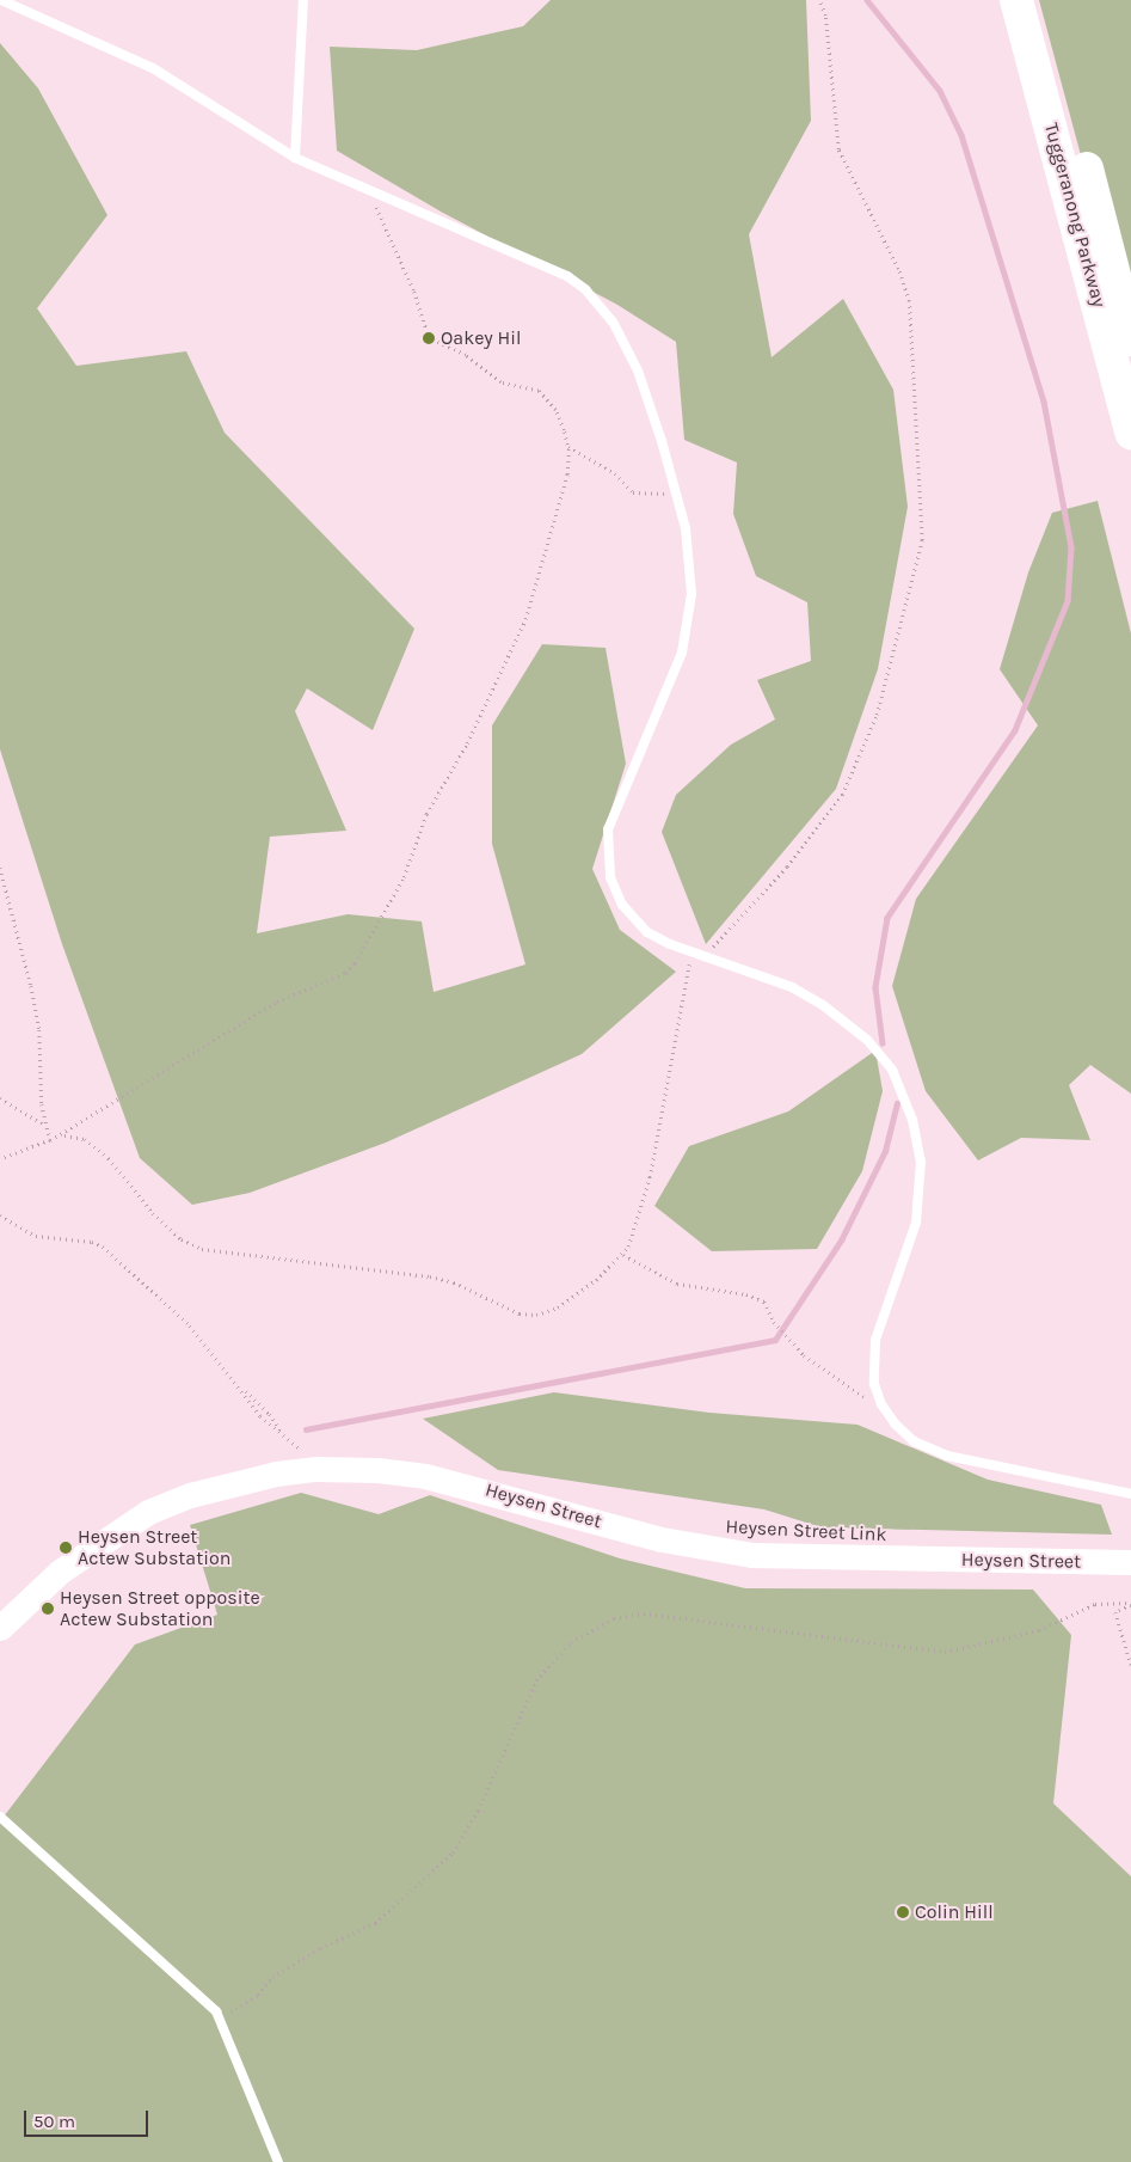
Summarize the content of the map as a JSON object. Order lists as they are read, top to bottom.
{
  "streets": {
    "highway": ["Tuggeranong Parkway"],
    "main road": ["Heysen Street"]
  },
  "places": [
    "Oakey Hil",
    "Heysen Street Actew Substation",
    "Heysen Street opposite Actew Substation",
    "Colin Hill"
  ],
  "scale_bar": "50 m"
}
